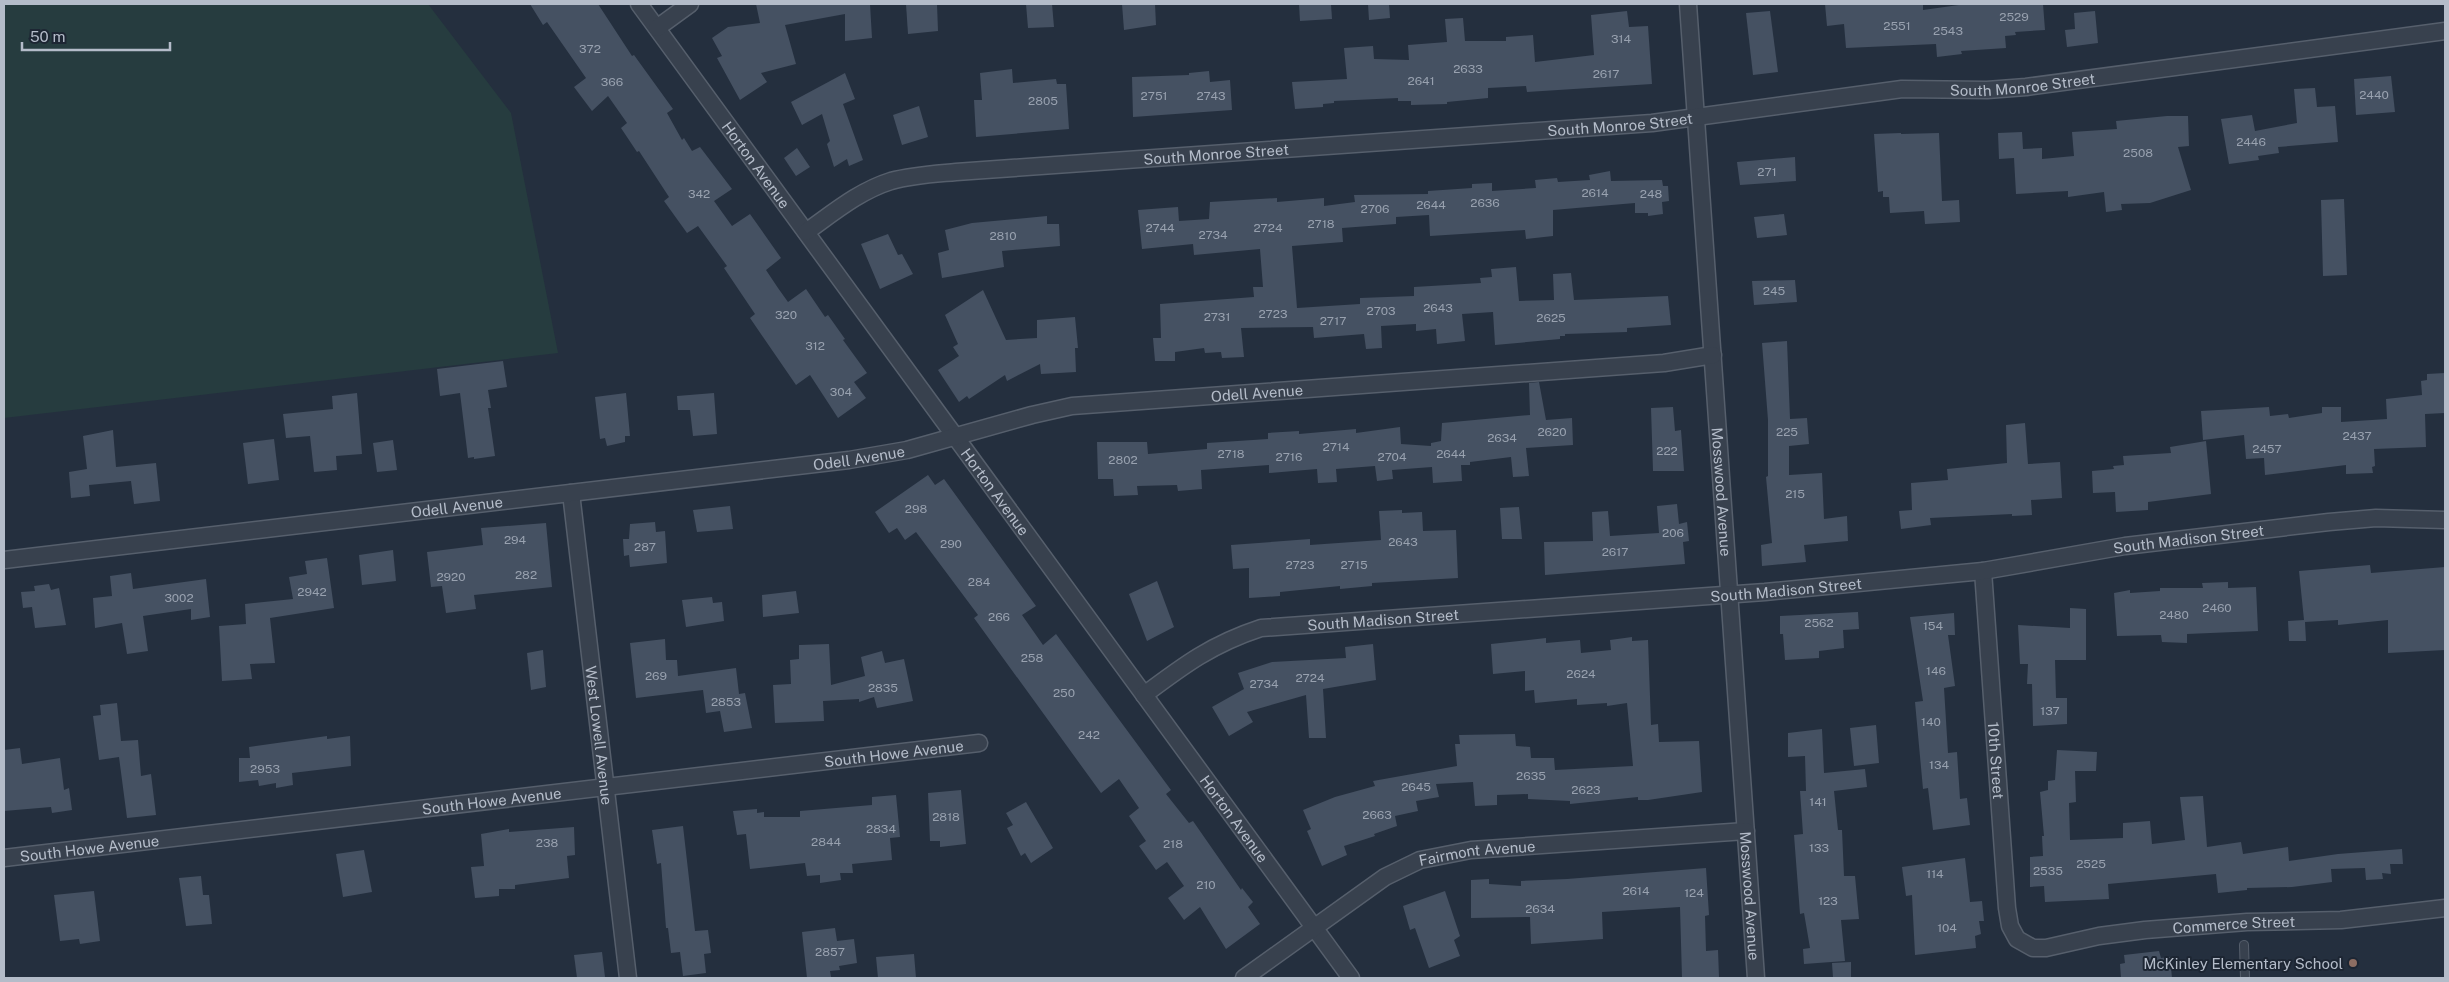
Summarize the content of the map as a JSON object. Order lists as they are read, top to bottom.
{
  "streets": {
    "street": [
      "South Monroe Street",
      "Horton Avenue",
      "Odell Avenue",
      "Mosswood Avenue",
      "South Madison Street",
      "West Lowell Avenue",
      "South Howe Avenue",
      "10th Street",
      "Fairmont Avenue",
      "Commerce Street"
    ]
  },
  "crossings": [
    ["South Monroe Street", "Horton Avenue"],
    ["South Monroe Street", "Mosswood Avenue"],
    ["Horton Avenue", "Odell Avenue"],
    ["Horton Avenue", "South Madison Street"],
    ["Horton Avenue", "Fairmont Avenue"],
    ["Odell Avenue", "Mosswood Avenue"],
    ["Odell Avenue", "West Lowell Avenue"],
    ["Mosswood Avenue", "South Madison Street"],
    ["Mosswood Avenue", "Fairmont Avenue"],
    ["South Madison Street", "10th Street"],
    ["West Lowell Avenue", "South Howe Avenue"],
    ["10th Street", "Commerce Street"]
  ],
  "places": ["McKinley Elementary School"],
  "house_numbers": [
    "2529",
    "2551",
    "2543",
    "314",
    "372",
    "2633",
    "2617",
    "2641",
    "366",
    "2440",
    "2751",
    "2743",
    "2805",
    "2446",
    "2508",
    "271",
    "2614",
    "342",
    "248",
    "2636",
    "2644",
    "2706",
    "2718",
    "2744",
    "2724",
    "2734",
    "2810",
    "245",
    "2643",
    "2703",
    "2723",
    "320",
    "2731",
    "2625",
    "2717",
    "312",
    "304",
    "2620",
    "225",
    "2437",
    "2634",
    "2714",
    "2457",
    "222",
    "2718",
    "2644",
    "2716",
    "2704",
    "2802",
    "215",
    "298",
    "206",
    "294",
    "2643",
    "290",
    "287",
    "2617",
    "2723",
    "2715",
    "282",
    "2920",
    "284",
    "2942",
    "3002",
    "2460",
    "2480",
    "266",
    "2562",
    "154",
    "258",
    "146",
    "2624",
    "269",
    "2724",
    "2734",
    "2835",
    "250",
    "2853",
    "137",
    "140",
    "242",
    "134",
    "2953",
    "2635",
    "2645",
    "2623",
    "141",
    "2663",
    "2818",
    "2834",
    "2844",
    "238",
    "218",
    "133",
    "2525",
    "2535",
    "114",
    "210",
    "2614",
    "124",
    "123",
    "2634",
    "104",
    "2857"
  ],
  "scale_bar": "50 m"
}
